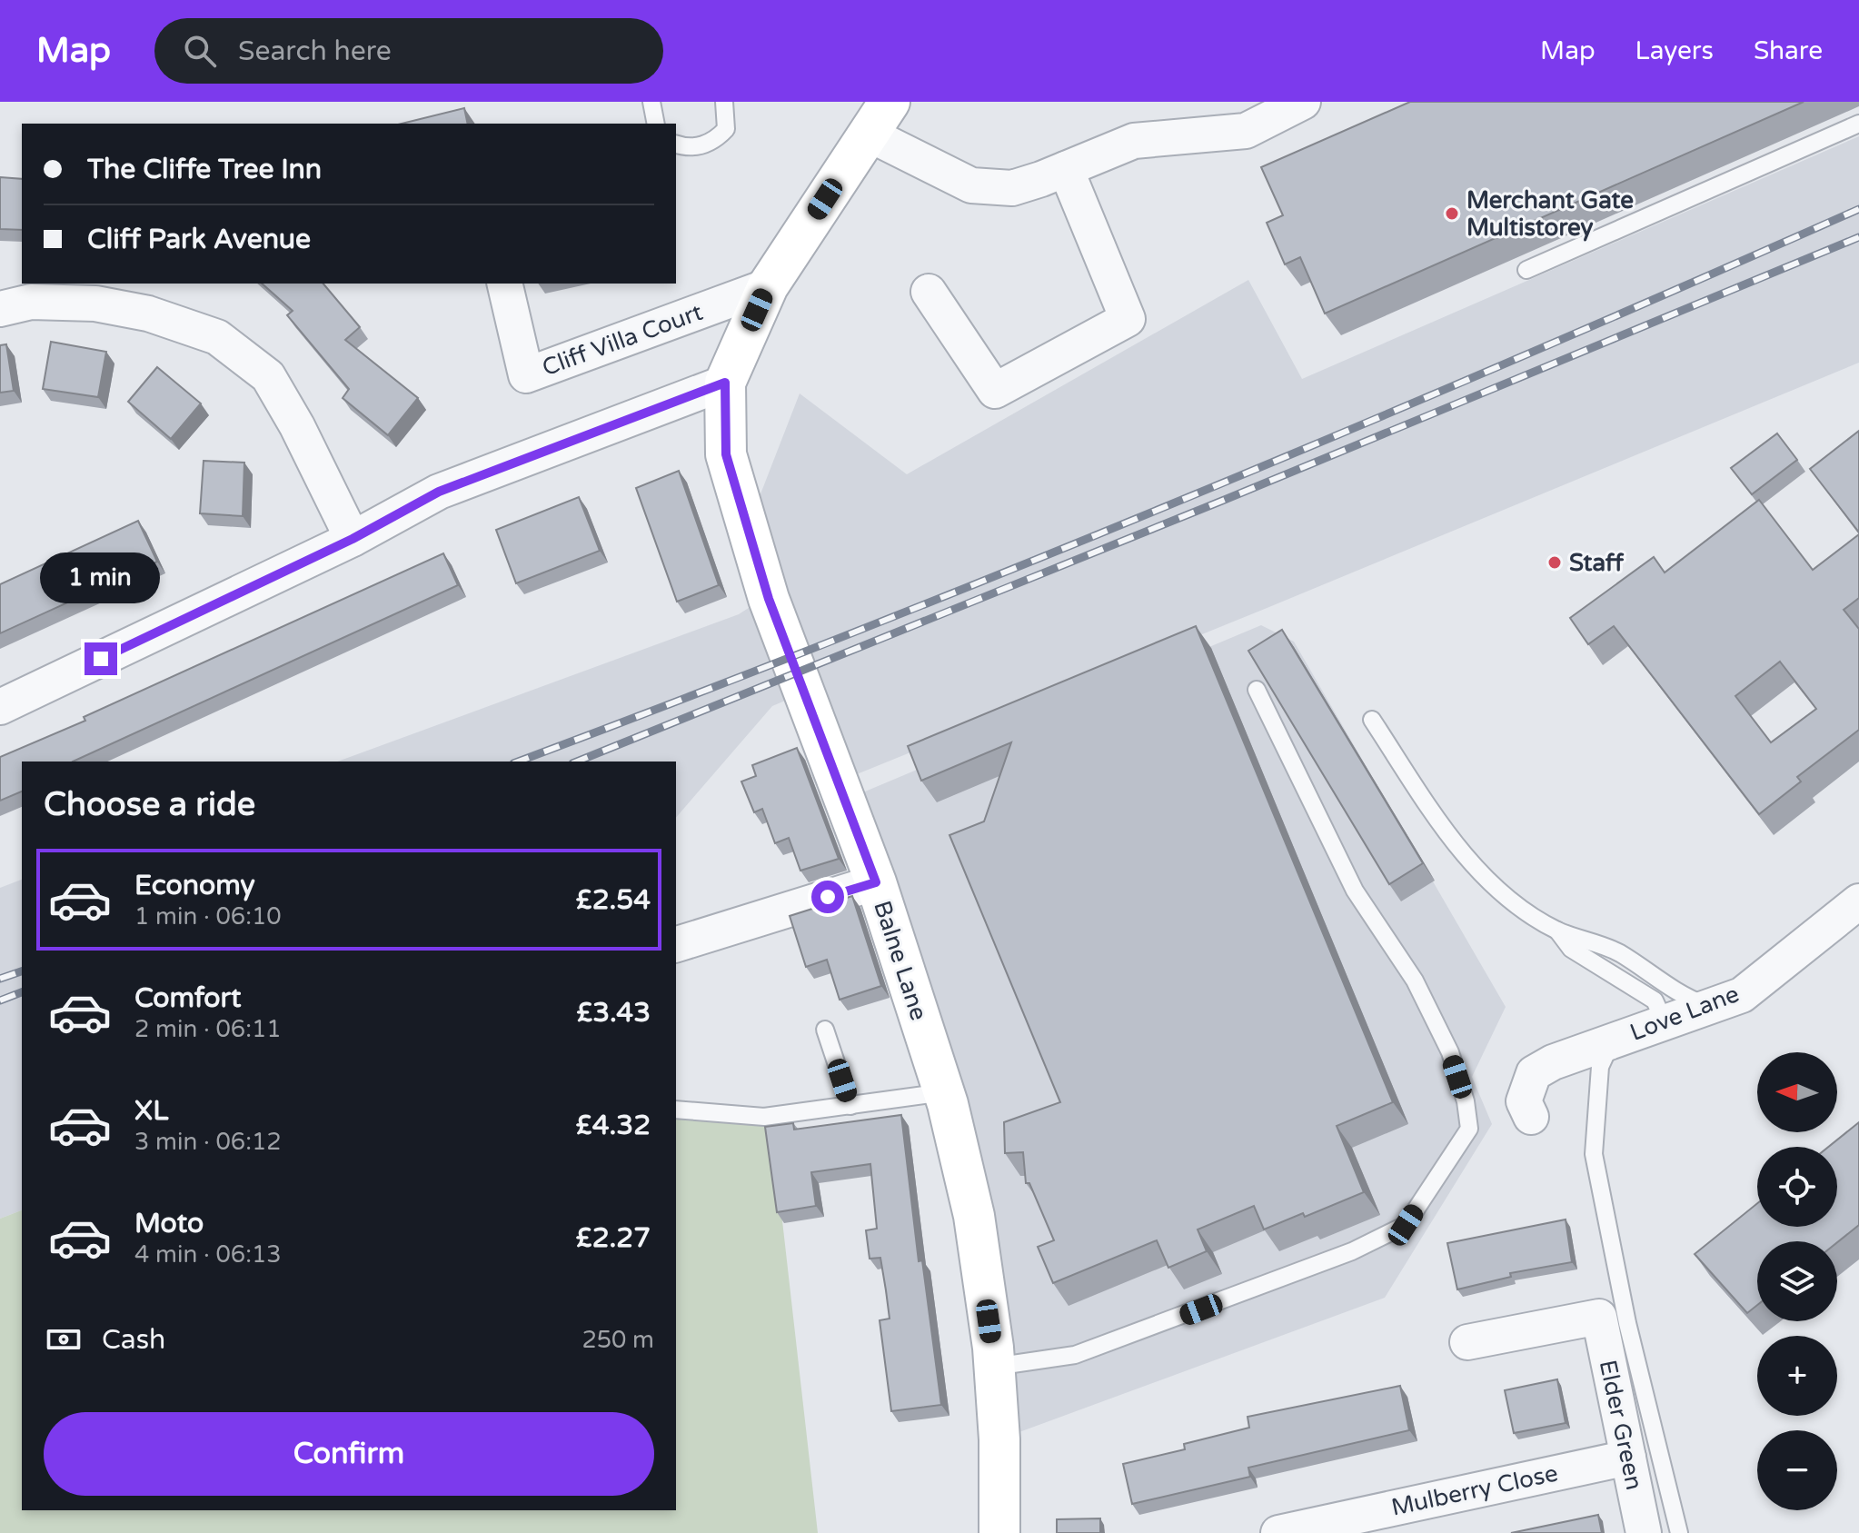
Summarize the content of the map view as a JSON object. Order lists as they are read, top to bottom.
{
  "streets": {
    "street": [
      "Cliff Villa Court",
      "Balne Lane",
      "Love Lane",
      "Elder Green",
      "Mulberry Close"
    ]
  },
  "crossings": [
    ["Cliff Villa Court", "Balne Lane"],
    ["Elder Green", "Mulberry Close"]
  ],
  "places": ["Merchant Gate Multistorey", "Staff"],
  "north": "left",
  "page": {
    "header": "Map",
    "search": "Search here",
    "nav": ["Map", "Layers", "Share"],
    "banner": ["The Cliffe Tree Inn", "Cliff Park Avenue"],
    "bubble": "1 min",
    "heading": "Choose a ride",
    "list": [
      {
        "name": "Economy",
        "note": "1 min · 06:10",
        "value": "£2.54"
      },
      {
        "name": "Comfort",
        "note": "2 min · 06:11",
        "value": "£3.43"
      },
      {
        "name": "XL",
        "note": "3 min · 06:12",
        "value": "£4.32"
      },
      {
        "name": "Moto",
        "note": "4 min · 06:13",
        "value": "£2.27"
      }
    ],
    "map_buttons": ["+", "−"],
    "pay": ["Cash", "250 m"],
    "buttons": "Confirm"
  }
}
